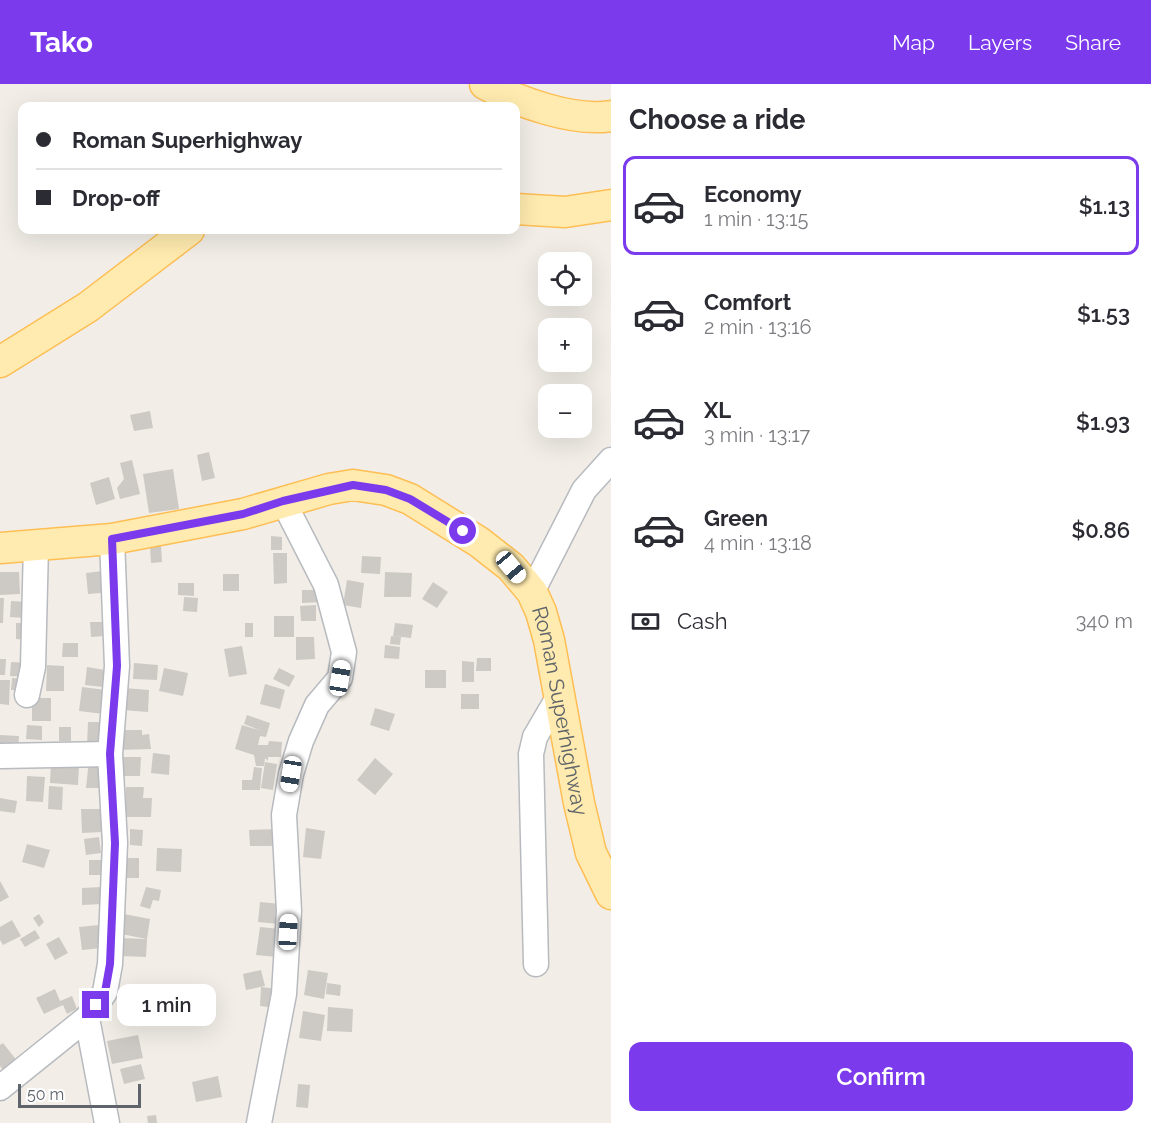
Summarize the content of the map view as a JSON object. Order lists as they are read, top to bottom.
{
  "streets": {
    "main road": ["Roman Superhighway"]
  },
  "scale_bar": "50 m",
  "page": {
    "header": "Tako",
    "nav": ["Map", "Layers", "Share"],
    "heading": "Choose a ride",
    "banner": ["Roman Superhighway", "Drop-off"],
    "list": [
      {
        "name": "Economy",
        "note": "1 min · 13:15",
        "value": "$1.13"
      },
      {
        "name": "Comfort",
        "note": "2 min · 13:16",
        "value": "$1.53"
      },
      {
        "name": "XL",
        "note": "3 min · 13:17",
        "value": "$1.93"
      },
      {
        "name": "Green",
        "note": "4 min · 13:18",
        "value": "$0.86"
      }
    ],
    "map_buttons": ["+", "−"],
    "pay": ["Cash", "340 m"],
    "bubble": "1 min",
    "buttons": "Confirm",
    "scale": "50 m"
  }
}
